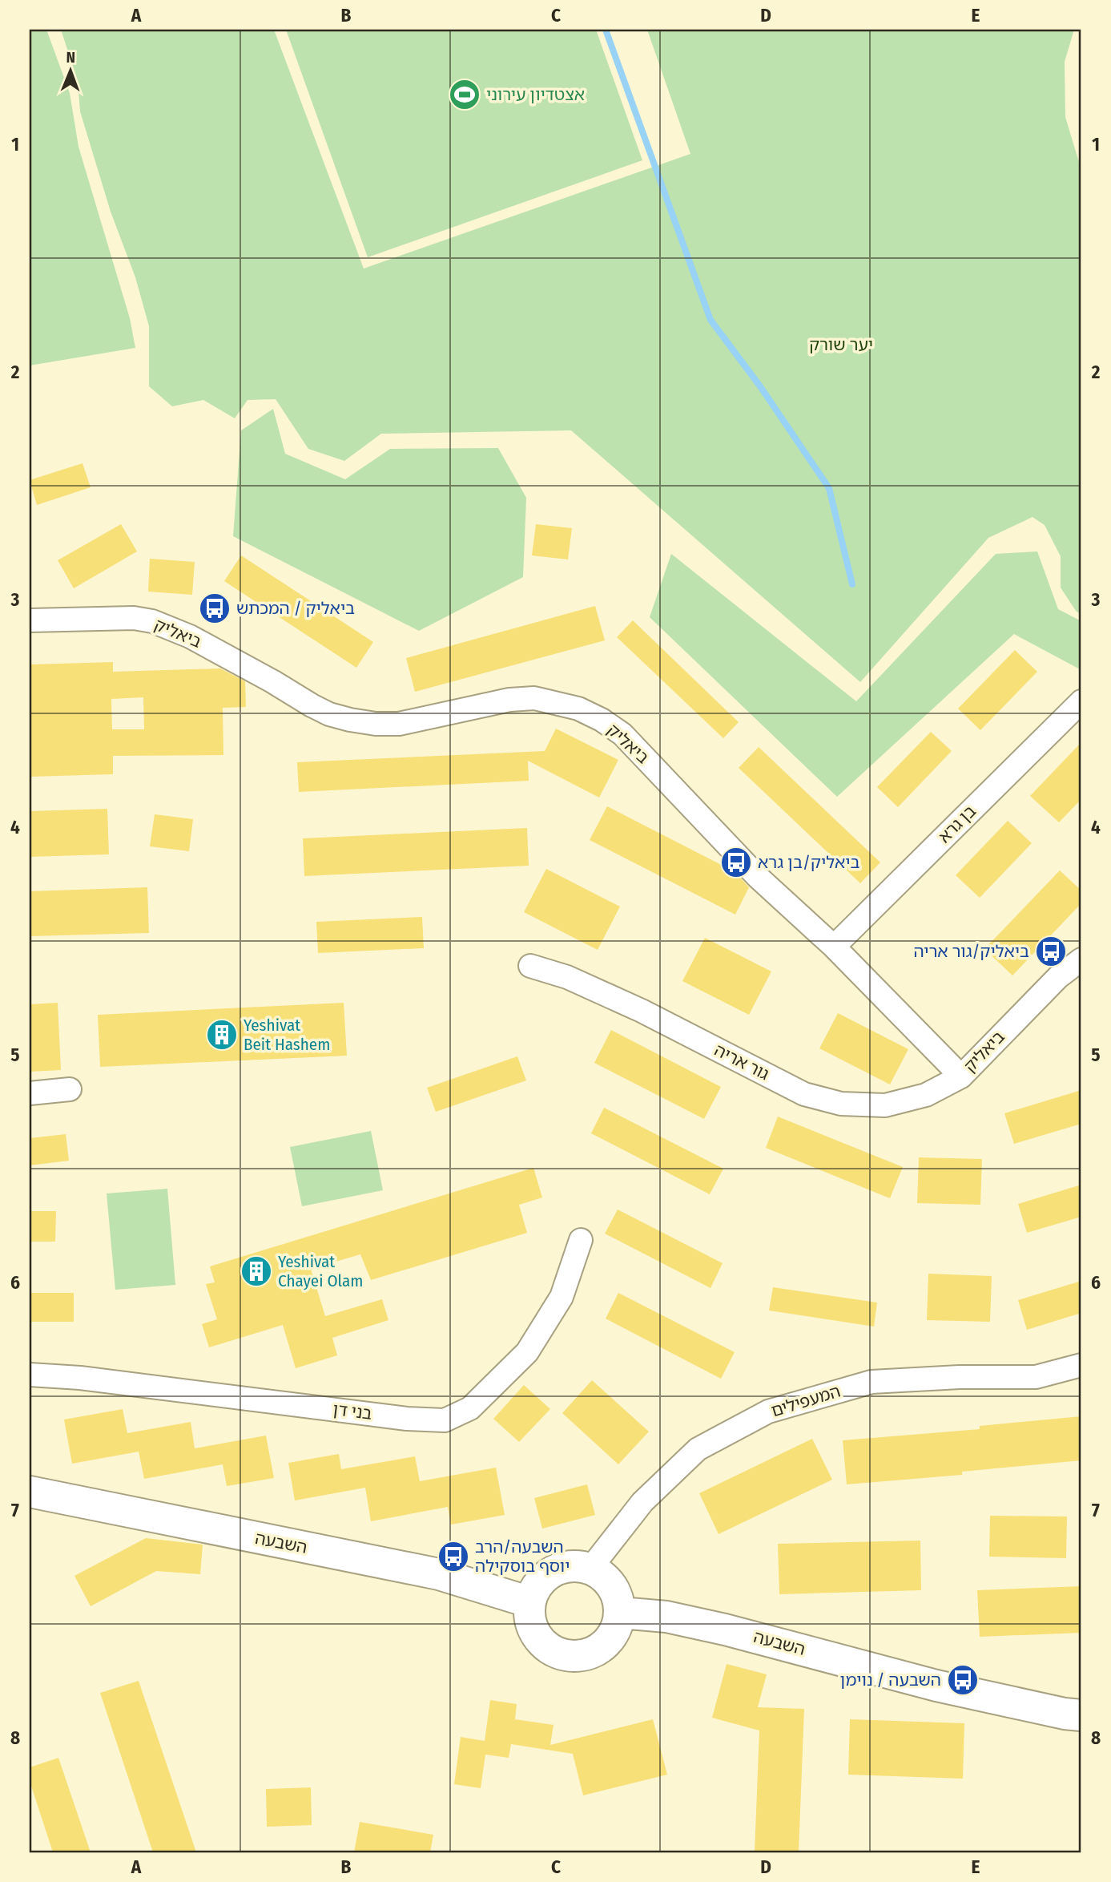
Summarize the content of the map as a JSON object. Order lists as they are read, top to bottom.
{
  "streets": {
    "main road": ["השבעה"],
    "street": [
      "ביאליק",
      "בן גרא",
      "גור אריה",
      "המעפילים",
      "בני דן"
    ]
  },
  "crossings": [
    ["ביאליק", "בן גרא"],
    ["ביאליק", "גור אריה"],
    ["המעפילים", "השבעה"]
  ],
  "parks": ["יער שורק"],
  "places": {
    "sports": ["אצטדיון עירוני"],
    "bus stop": [
      "ביאליק / המכתש",
      "ביאליק/בן גרא",
      "ביאליק/גור אריה",
      "השבעה/הרב יוסף בוסקילה",
      "השבעה / נוימן"
    ],
    "building": ["Yeshivat Beit Hashem", "Yeshivat Chayei Olam"]
  },
  "north": "top",
  "grid": {
    "columns": [
      "A",
      "B",
      "C",
      "D",
      "E"
    ],
    "rows": [
      "1",
      "2",
      "3",
      "4",
      "5",
      "6",
      "7",
      "8"
    ]
  }
}
